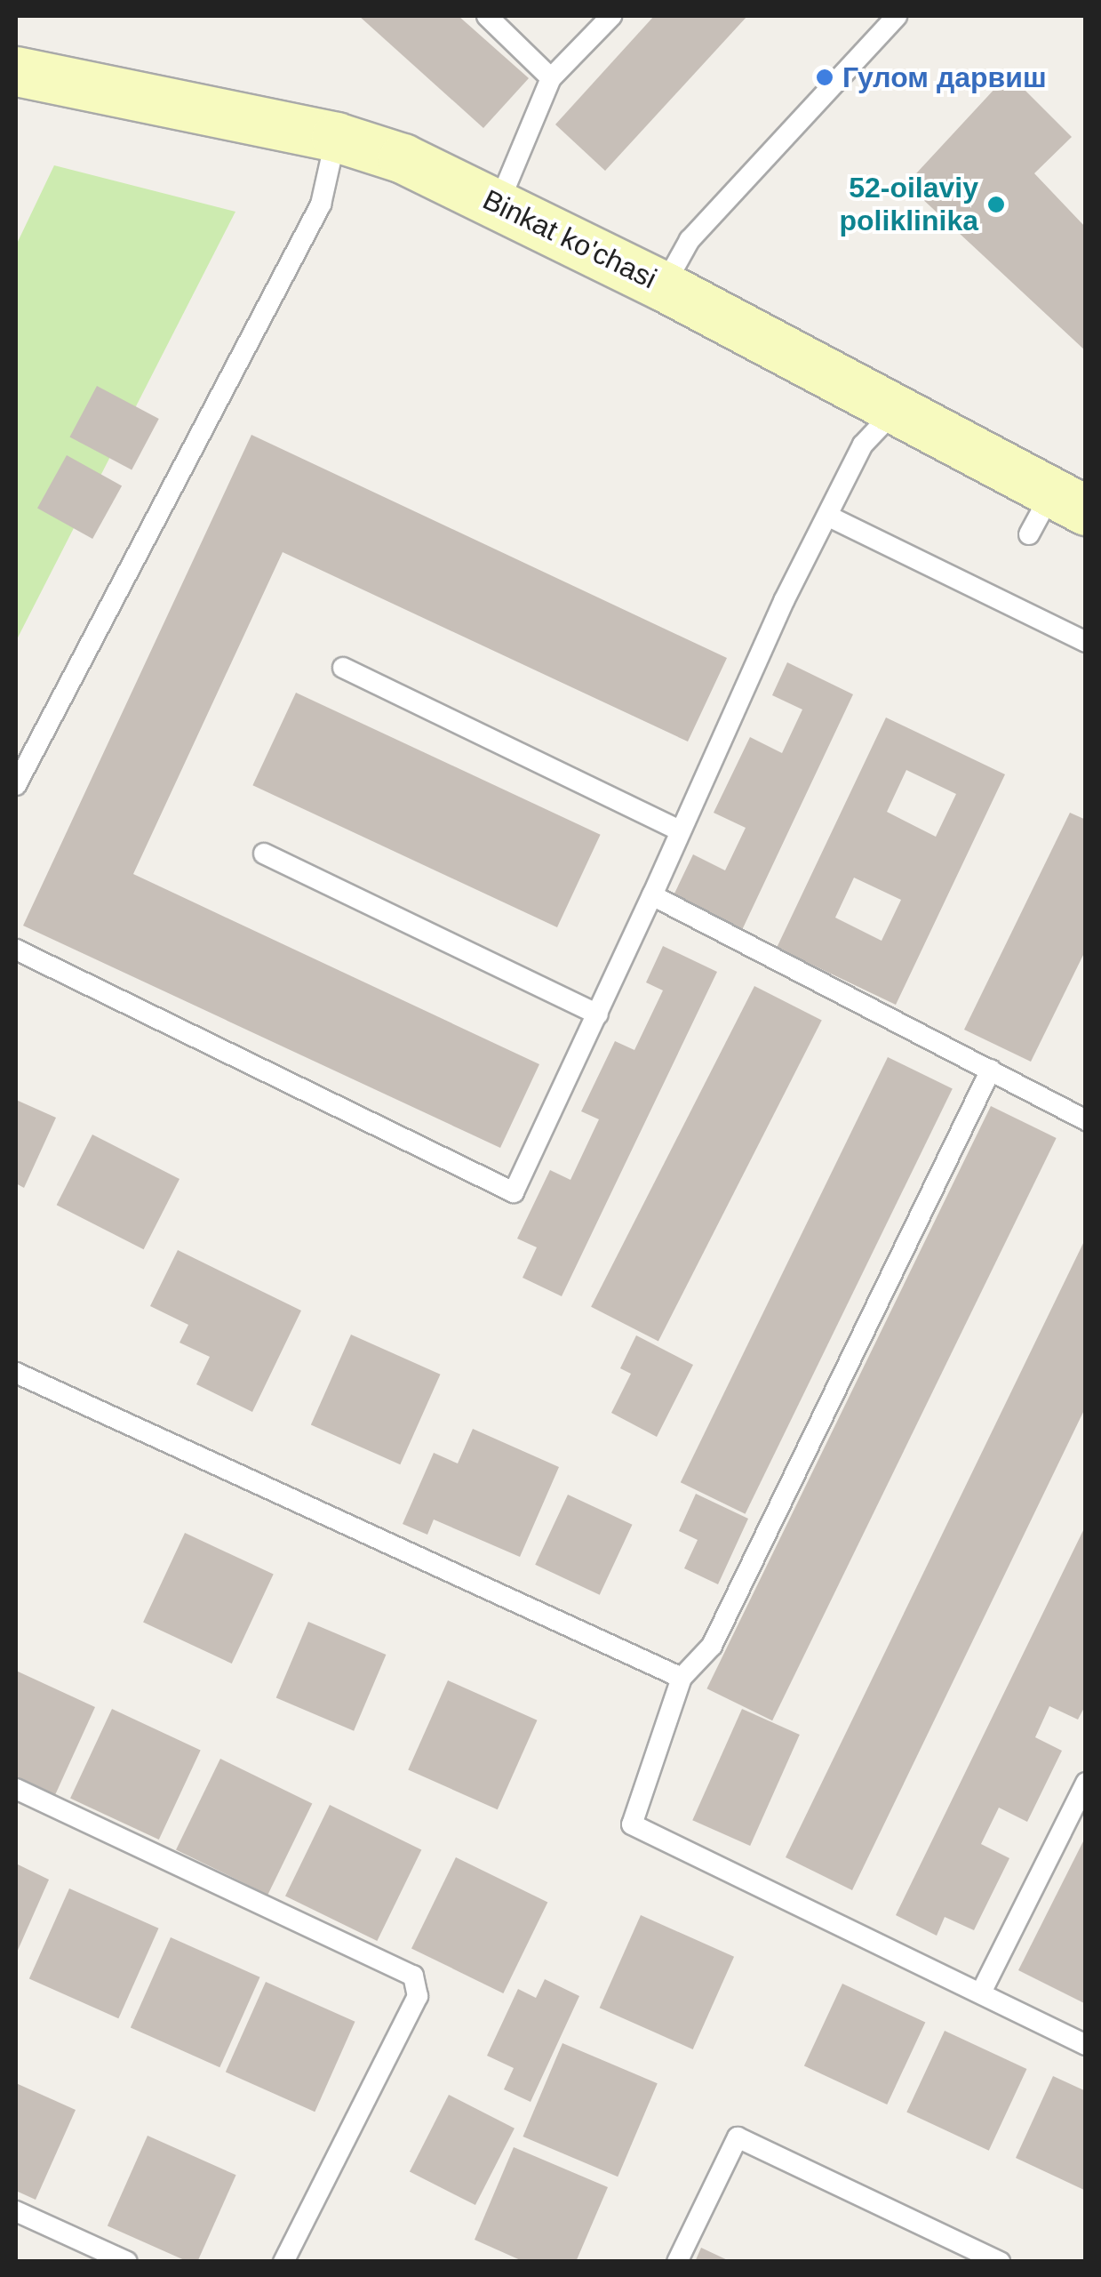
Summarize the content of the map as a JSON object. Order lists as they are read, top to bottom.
{
  "streets": {
    "main road": ["Binkat ko'chasi"]
  },
  "places": ["Гулом дарвиш", "52-oilaviy poliklinika"]
}
